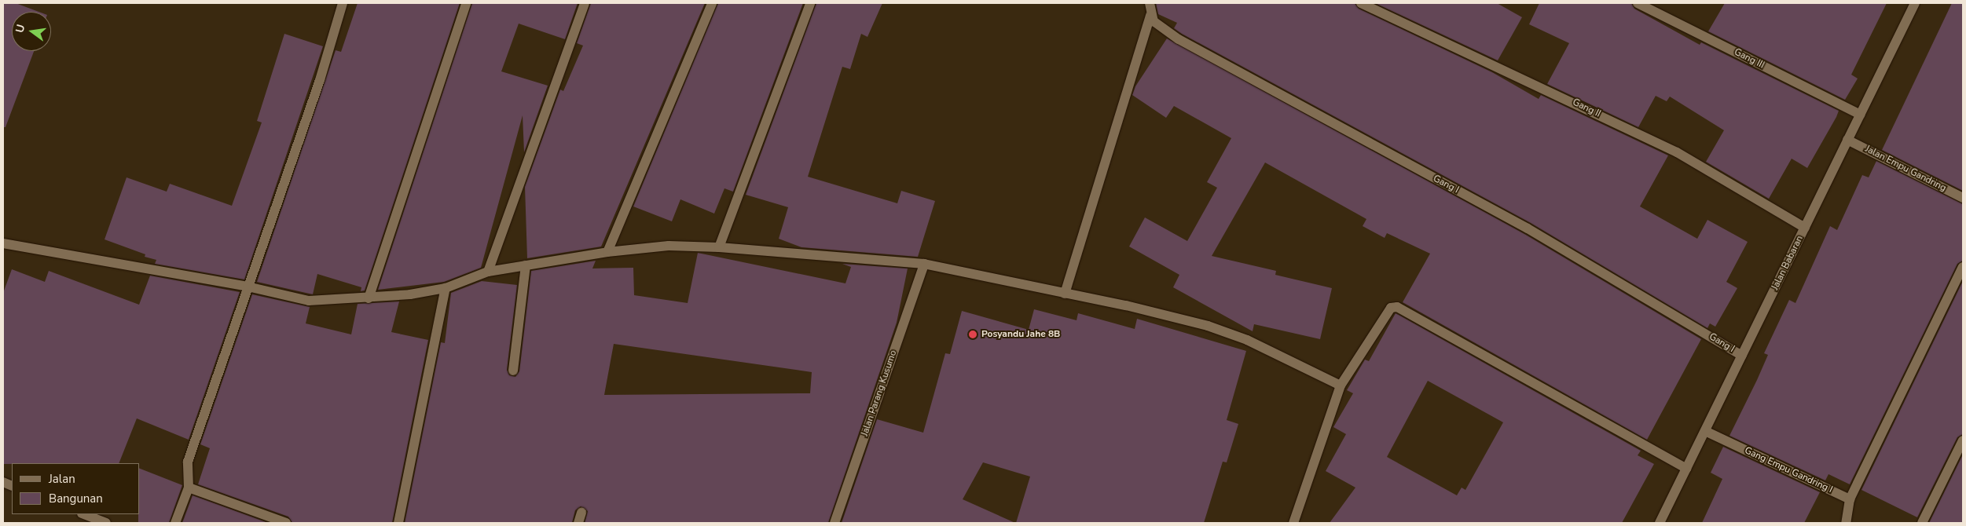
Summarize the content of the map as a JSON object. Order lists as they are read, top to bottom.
{
  "streets": {
    "street": [
      "Gang III",
      "Gang II",
      "Jalan Empu Gandring",
      "Gang I",
      "Jalan Babaran",
      "Jalan Parang Kusumo",
      "Gang Empu Gandring I"
    ]
  },
  "crossings": [
    ["Gang III", "Jalan Babaran"],
    ["Gang II", "Jalan Babaran"],
    ["Jalan Empu Gandring", "Jalan Babaran"],
    ["Gang I", "Jalan Babaran"],
    ["Jalan Babaran", "Gang Empu Gandring I"]
  ],
  "places": ["Posyandu Jahe 8B"],
  "legend": ["Jalan", "Bangunan"],
  "north": "left"
}
